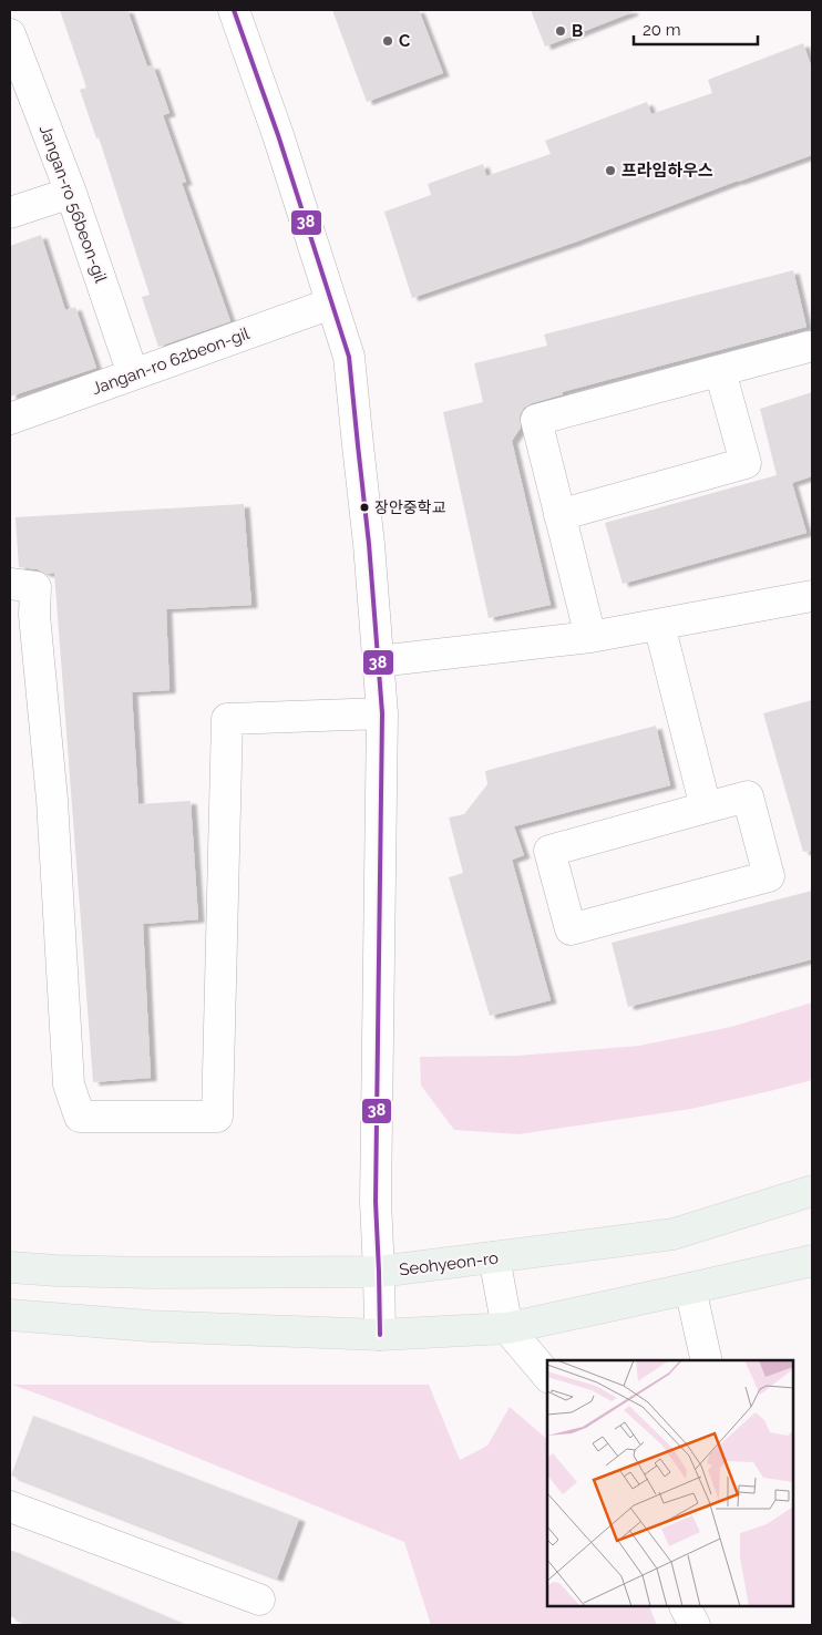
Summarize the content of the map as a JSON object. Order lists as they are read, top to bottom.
{
  "streets": {
    "main road": ["Seohyeon-ro"],
    "street": ["Jangan-ro 56beon-gil", "Jangan-ro 62beon-gil"]
  },
  "crossings": [
    ["Jangan-ro 56beon-gil", "Jangan-ro 62beon-gil"]
  ],
  "places": [
    "B",
    "C",
    "프라임하우스",
    "장안중학교"
  ],
  "lines": ["transit line 38"],
  "scale_bar": "20 m"
}
